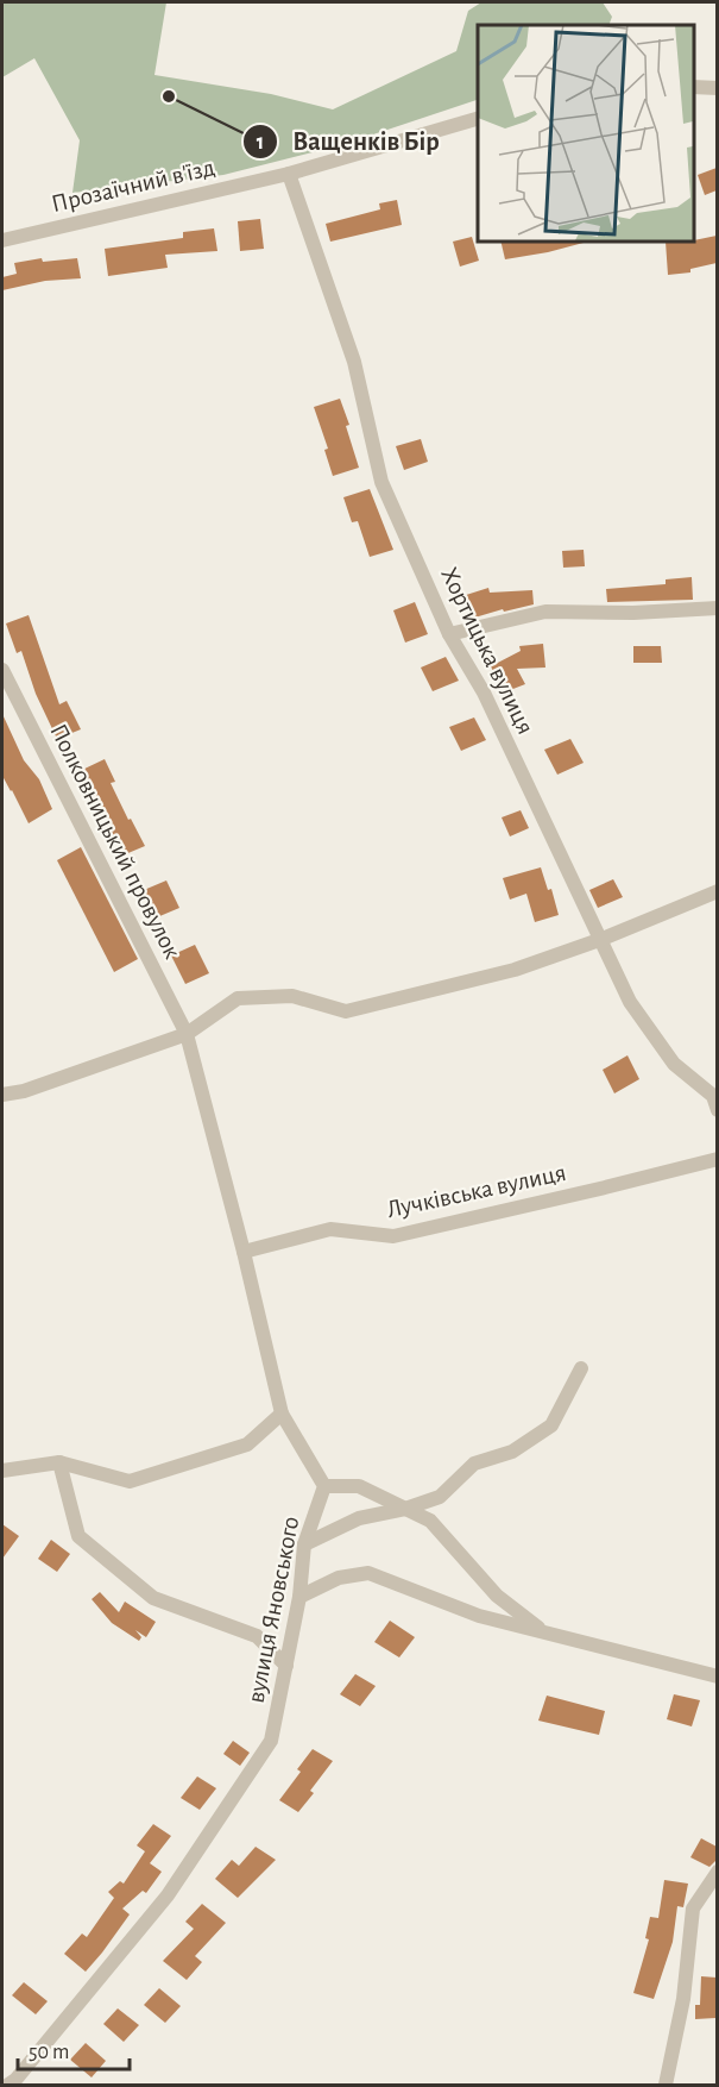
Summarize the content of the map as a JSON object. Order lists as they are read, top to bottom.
{
  "streets": {
    "street": [
      "Прозаїчний в'їзд",
      "Хортицька вулиця",
      "Полковницький провулок",
      "Лучківська вулиця",
      "вулиця Яновського"
    ]
  },
  "crossings": [
    ["Прозаїчний в'їзд", "Хортицька вулиця"]
  ],
  "places": ["Ващенків Бір"],
  "scale_bar": "50 m"
}
